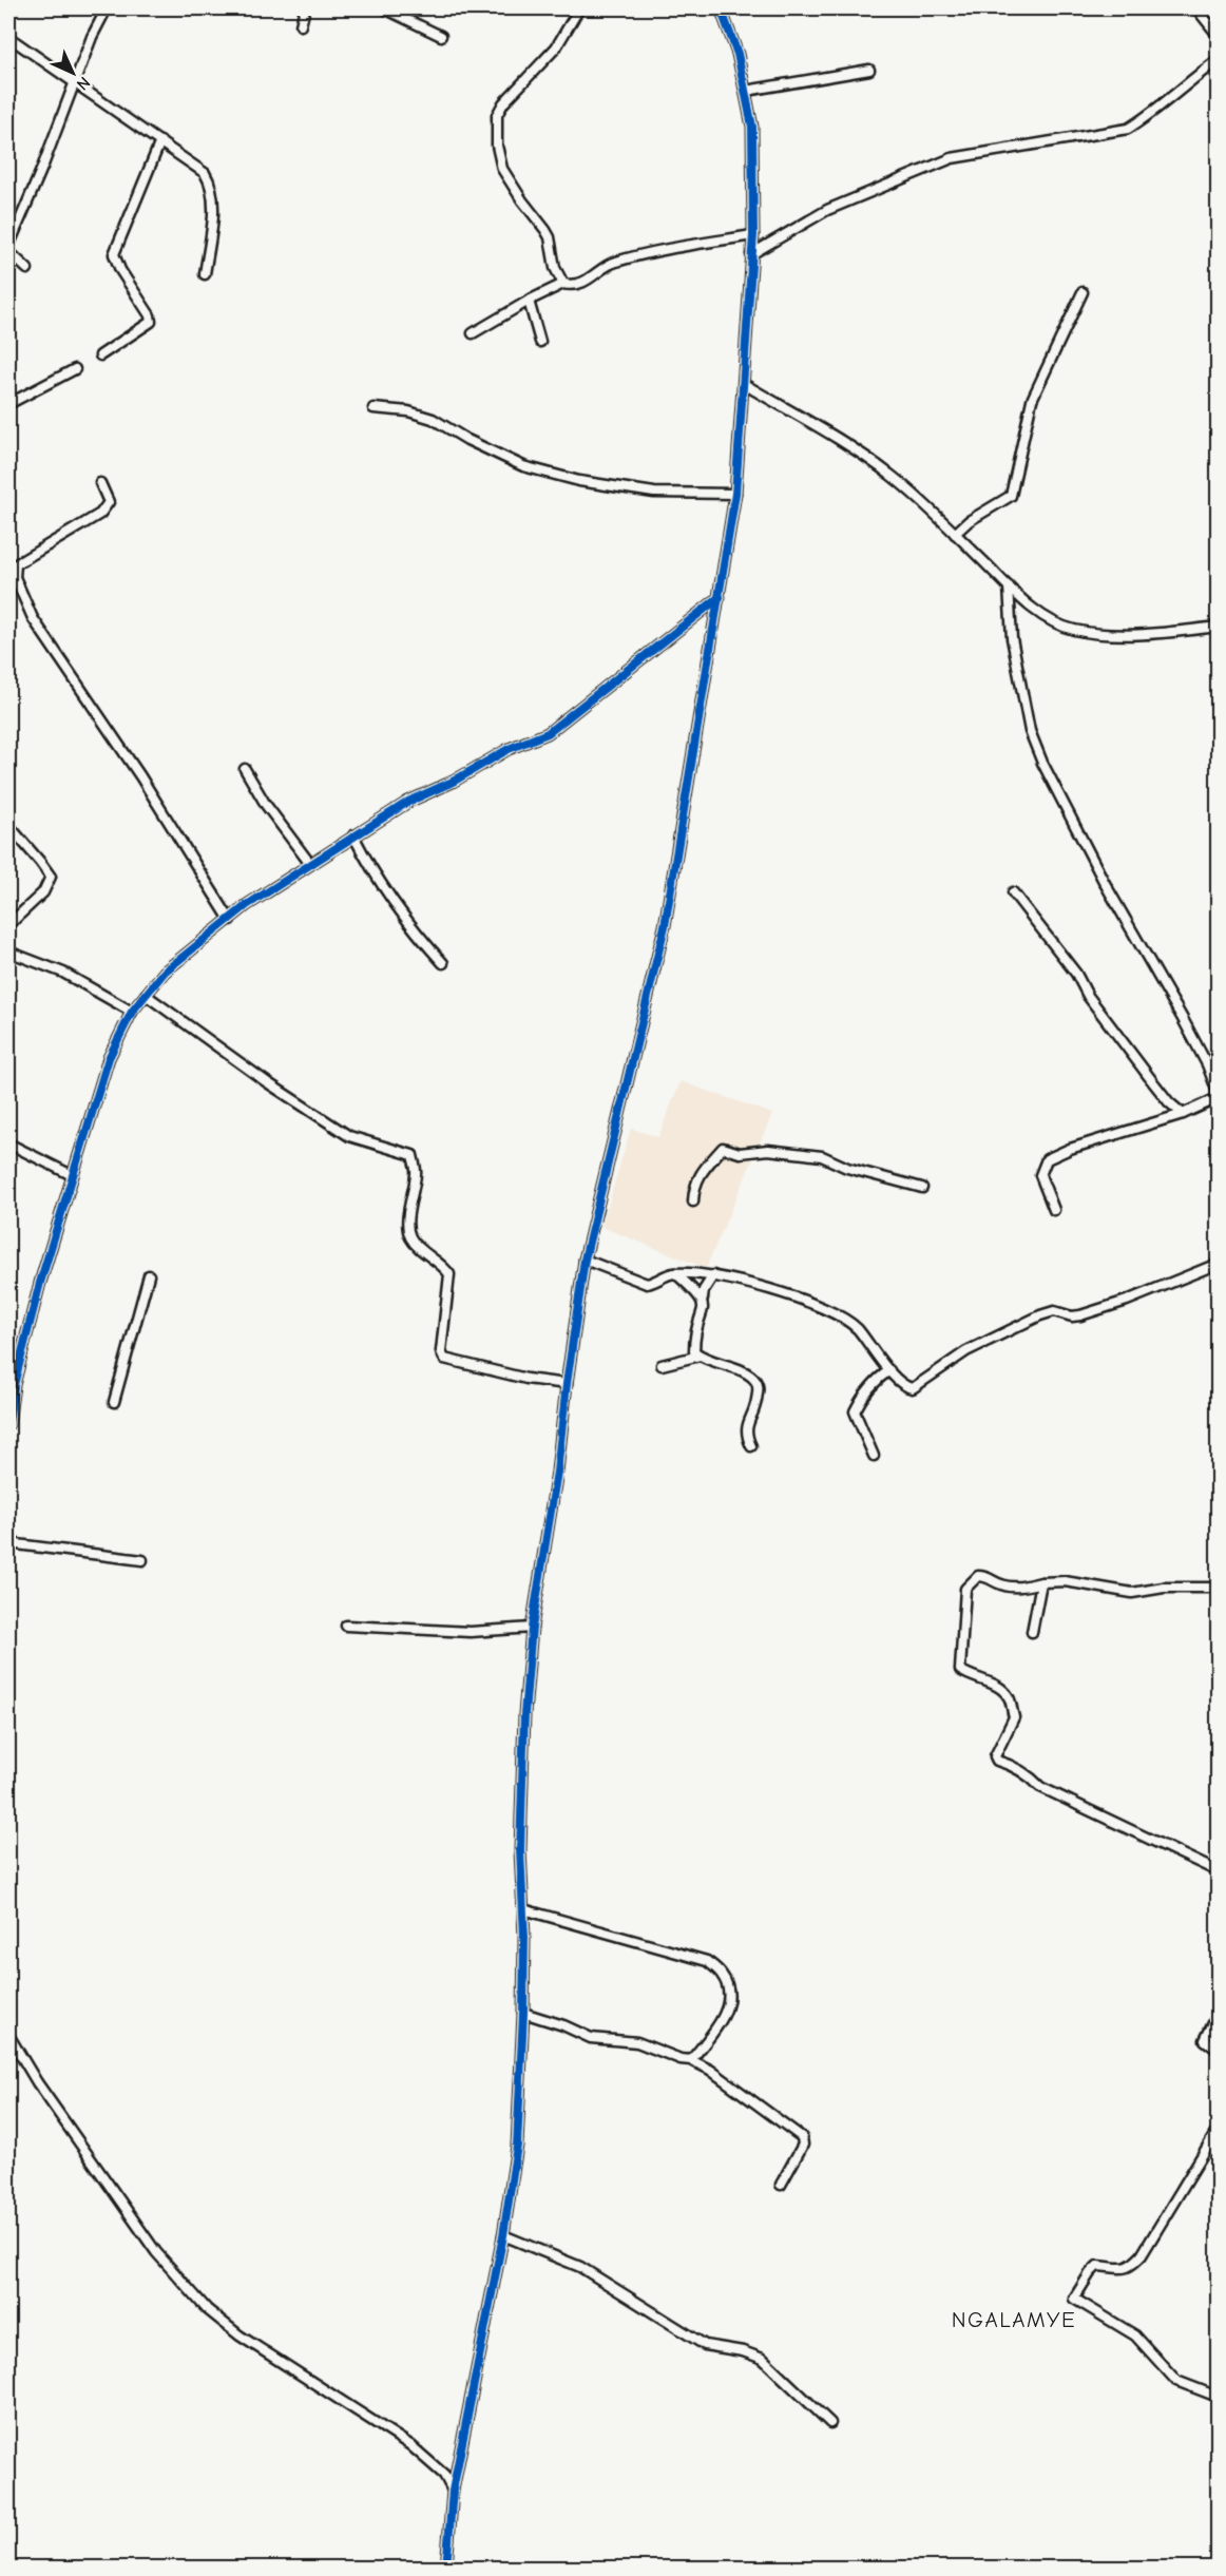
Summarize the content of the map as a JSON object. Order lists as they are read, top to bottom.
{
  "districts": ["NGALAMYE"],
  "north": "bottom right"
}
